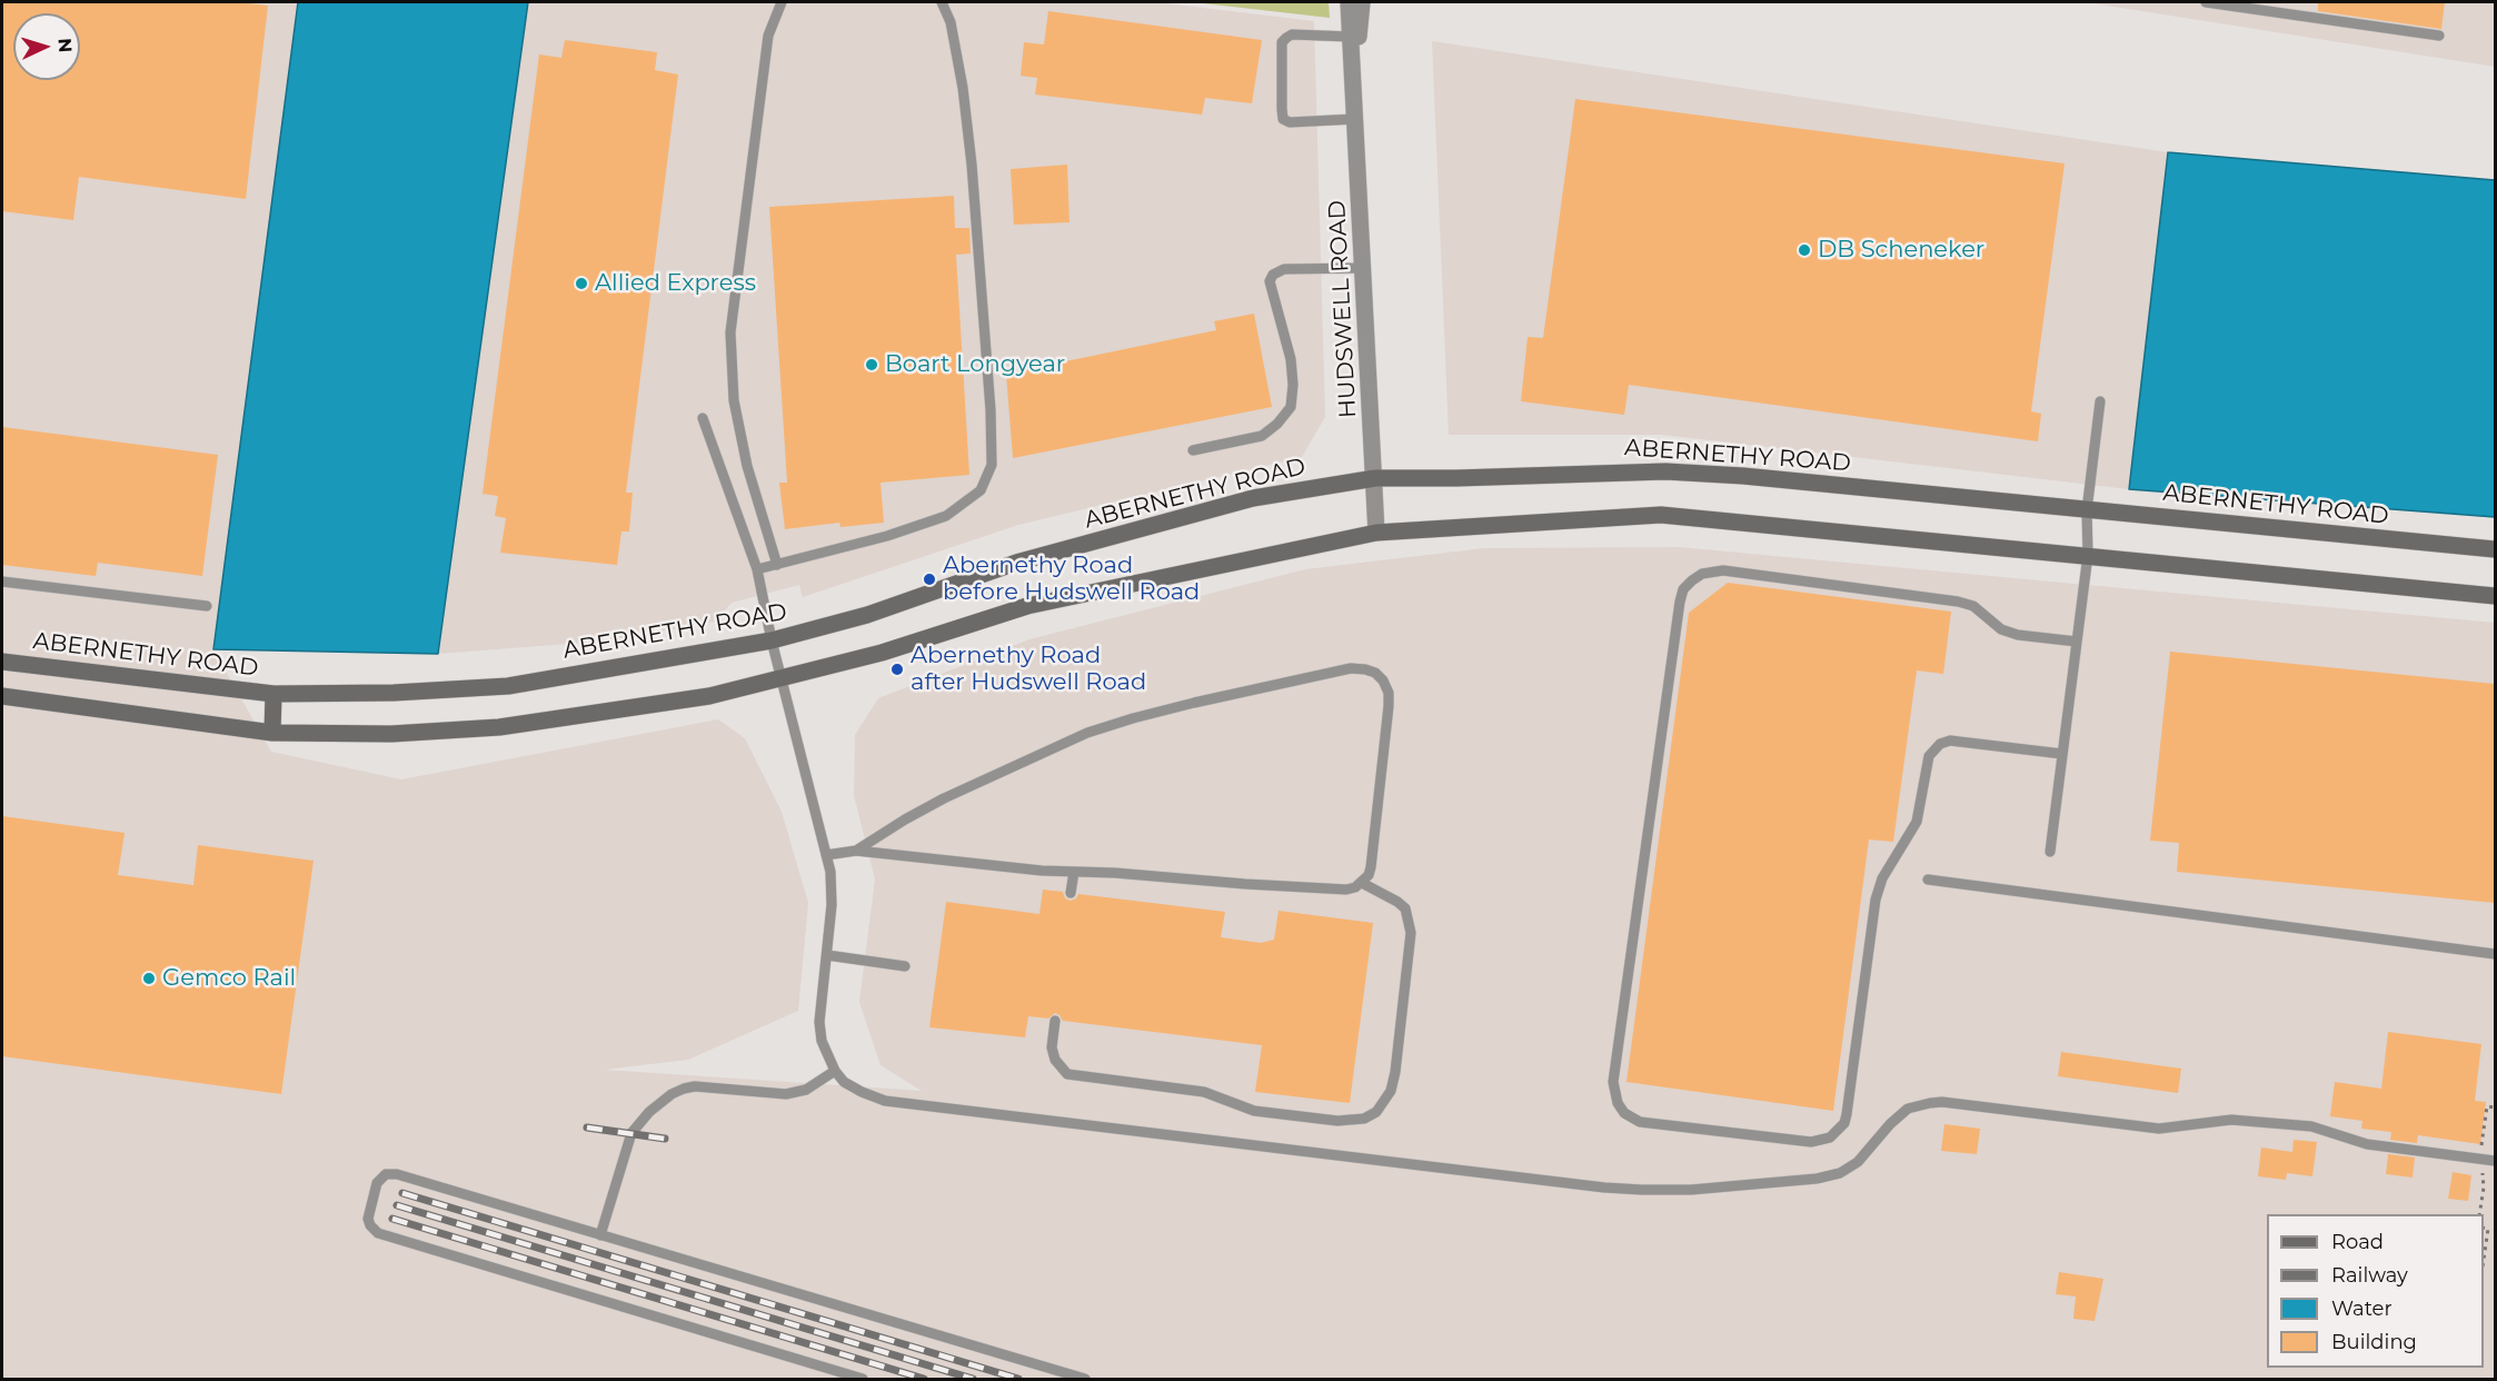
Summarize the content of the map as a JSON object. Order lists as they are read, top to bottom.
{
  "streets": {
    "main road": ["ABERNETHY ROAD"],
    "street": ["HUDSWELL ROAD"]
  },
  "crossings": [
    ["HUDSWELL ROAD", "ABERNETHY ROAD"]
  ],
  "places": [
    "DB Scheneker",
    "Allied Express",
    "Boart Longyear",
    "Abernethy Road before Hudswell Road",
    "Abernethy Road after Hudswell Road",
    "Gemco Rail"
  ],
  "legend": [
    "Road",
    "Railway",
    "Water",
    "Building"
  ],
  "north": "right"
}
